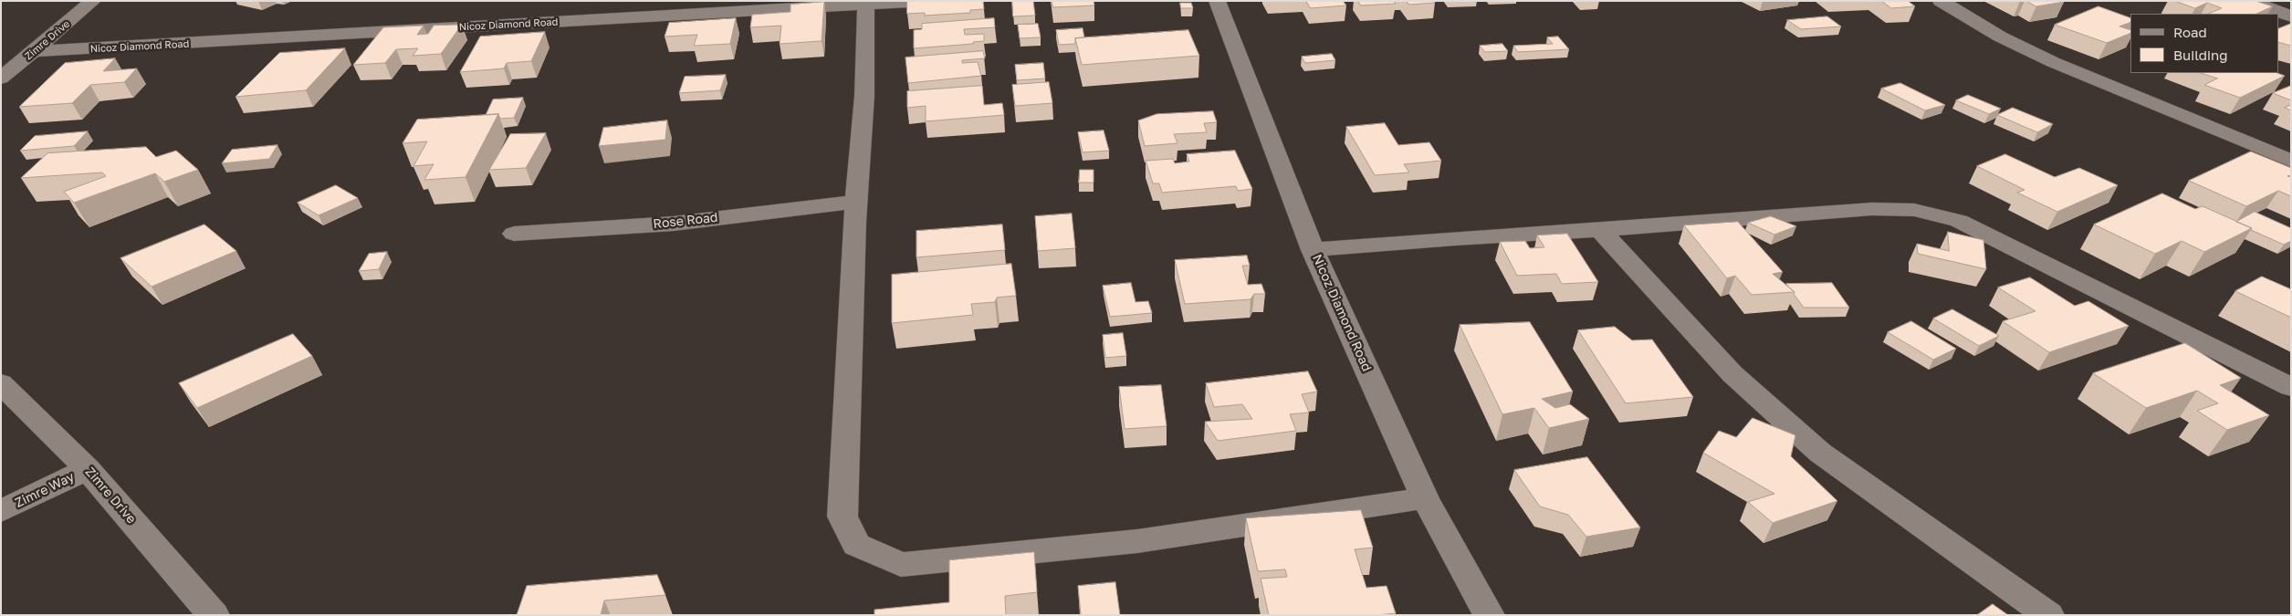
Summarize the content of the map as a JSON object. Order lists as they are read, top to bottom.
{
  "streets": {
    "street": [
      "Nicoz Diamond Road",
      "Zimre Drive",
      "Rose Road",
      "Zimre Way"
    ]
  },
  "crossings": [
    ["Nicoz Diamond Road", "Zimre Drive"],
    ["Zimre Drive", "Zimre Way"]
  ],
  "legend": ["Road", "Building"]
}
